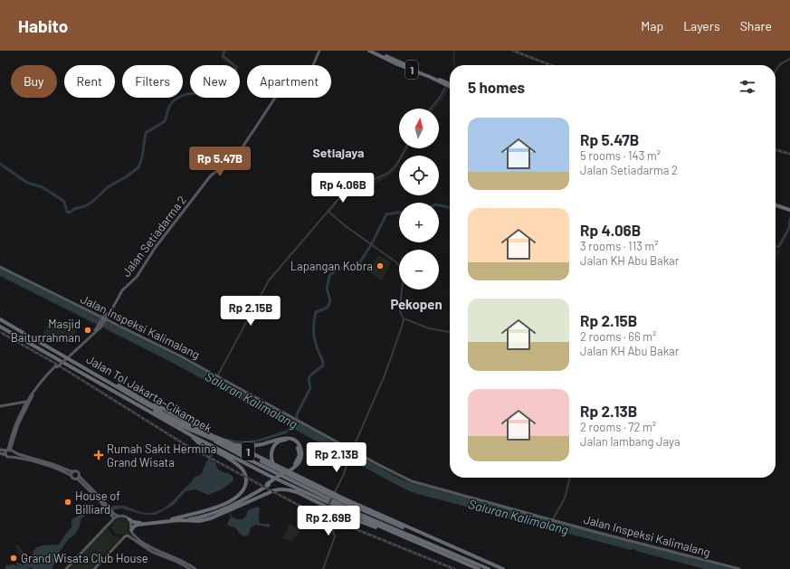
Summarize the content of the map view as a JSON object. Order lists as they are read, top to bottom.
{
  "streets": {
    "highway": ["1", "Jalan Tol Jakarta–Cikampek"],
    "main road": ["Jalan Setiadarma 2", "Jalan Inspeksi Kalimalang"]
  },
  "crossings": [
    ["1", "Jalan Tol Jakarta–Cikampek"],
    ["Jalan Setiadarma 2", "Jalan Inspeksi Kalimalang"]
  ],
  "districts": ["Setiajaya", "Pekopen"],
  "water": ["Saluran Kalimalang"],
  "places": {
    "other": [
      "Lapangan Kobra",
      "Masjid Baiturrahman",
      "House of Billiard",
      "Grand Wisata Club House"
    ],
    "health": ["Rumah Sakit Hermina Grand Wisata"]
  },
  "north": "top",
  "page": {
    "header": "Habito",
    "nav": ["Map", "Layers", "Share"],
    "chip": [
      "Buy",
      "Rent",
      "Filters",
      "New",
      "Apartment"
    ],
    "heading": "5 homes",
    "map_buttons": ["+", "−"],
    "list": [
      {
        "name": "Rp 5.47B",
        "note": "5 rooms · 143 m² · Jalan Setiadarma 2"
      },
      {
        "name": "Rp 4.06B",
        "note": "3 rooms · 113 m² · Jalan KH Abu Bakar"
      },
      {
        "name": "Rp 2.15B",
        "note": "2 rooms · 66 m² · Jalan KH Abu Bakar"
      },
      {
        "name": "Rp 2.13B",
        "note": "2 rooms · 72 m² · Jalan lambang Jaya"
      }
    ],
    "price": [
      "Rp 5.47B",
      "Rp 4.06B",
      "Rp 2.15B",
      "Rp 2.13B",
      "Rp 2.69B"
    ]
  }
}
